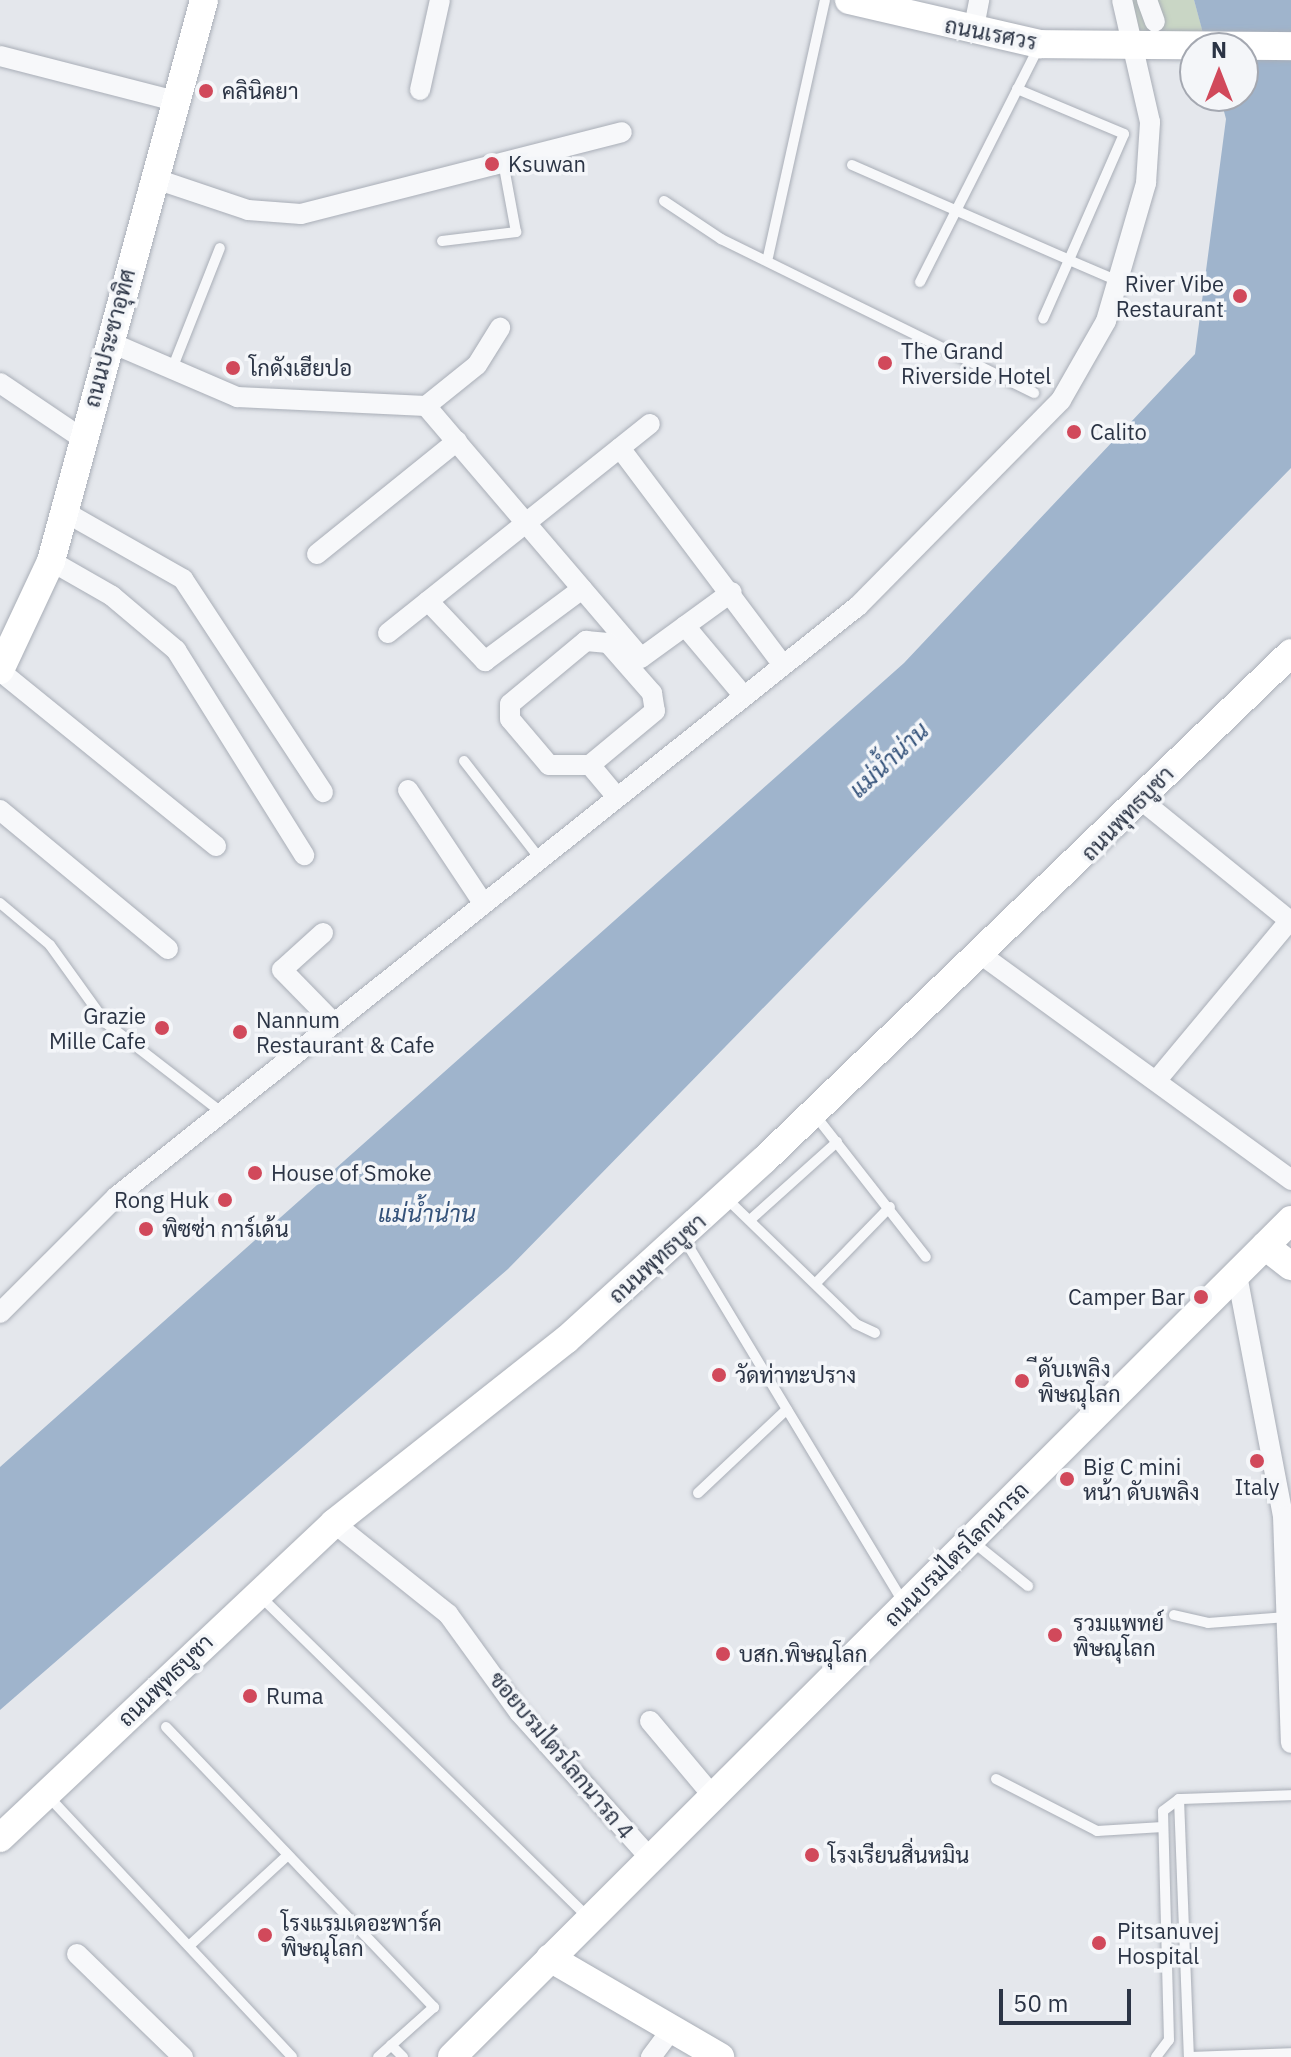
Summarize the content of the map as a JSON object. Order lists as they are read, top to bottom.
{
  "streets": {
    "street": [
      "ถนนเรศวร",
      "ถนนประชาอุทิศ",
      "ถนนพุทธบูชา",
      "ถนนบรมไตรโลกนารถ",
      "ซอยบรมไตรโลกนารถ 4"
    ]
  },
  "crossings": [
    ["ถนนพุทธบูชา", "ซอยบรมไตรโลกนารถ 4"],
    ["ถนนบรมไตรโลกนารถ", "ซอยบรมไตรโลกนารถ 4"]
  ],
  "water": ["แม่น้ำน่าน"],
  "places": [
    "คลินิคยา",
    "Ksuwan",
    "River Vibe Restaurant",
    "The Grand Riverside Hotel",
    "โกดังเฮียปอ",
    "Calito",
    "Grazie Mille Cafe",
    "Nannum Restaurant & Cafe",
    "House of Smoke",
    "Rong Huk",
    "พิซซ่า การ์เด้น",
    "Camper Bar",
    "วัดท่าทะปราง",
    "ีดับเพลิง พิษณุโลก",
    "Italy",
    "Big C mini หน้า ดับเพลิง",
    "รวมแพทย์ พิษณุโลก",
    "บสก.พิษณุโลก",
    "Ruma",
    "โรงเรียนสิ่นหมิน",
    "โรงแรมเดอะพาร์ค พิษณุโลก",
    "Pitsanuvej Hospital"
  ],
  "scale_bar": "50 m",
  "north": "top"
}
